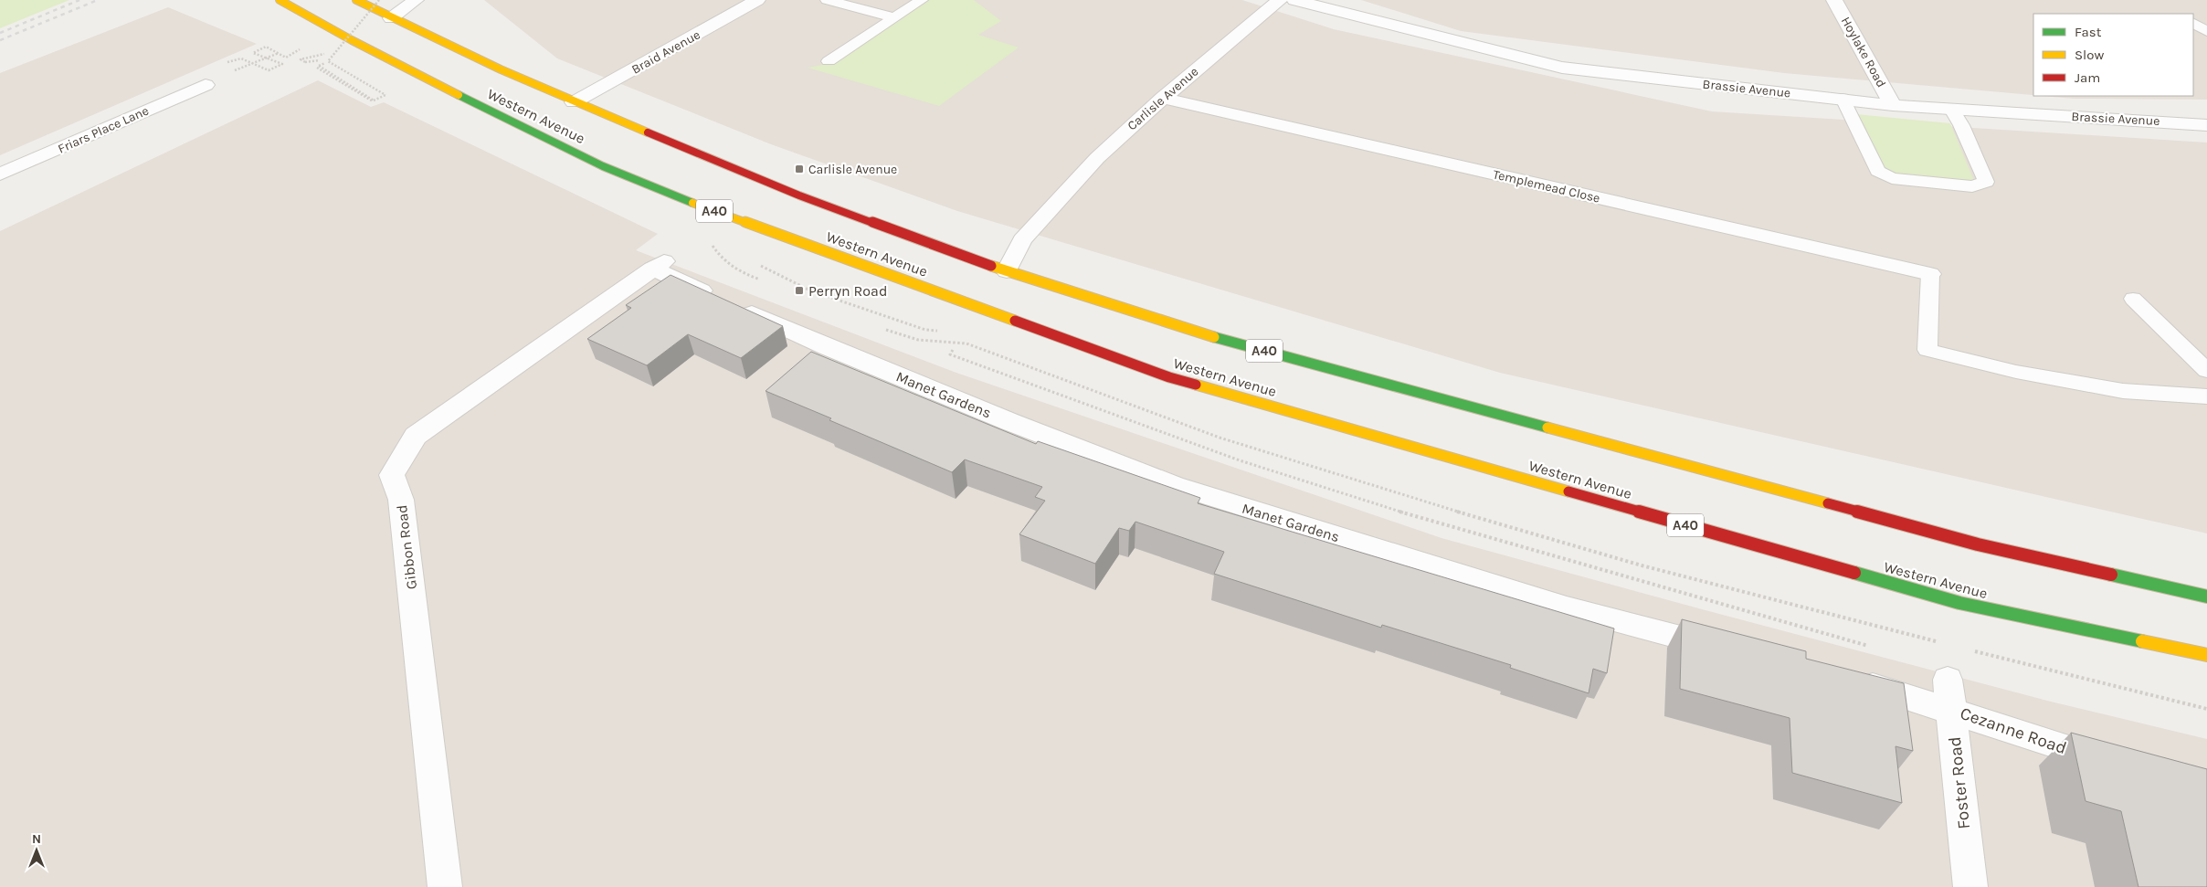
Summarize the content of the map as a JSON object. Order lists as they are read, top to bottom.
{
  "streets": {
    "highway": ["Western Avenue", "A40"],
    "street": [
      "Braid Avenue",
      "Hoylake Road",
      "Brassie Avenue",
      "Carlisle Avenue",
      "Friars Place Lane",
      "Templemead Close",
      "Manet Gardens",
      "Gibbon Road",
      "Cezanne Road",
      "Foster Road"
    ]
  },
  "crossings": [
    ["Braid Avenue", "Western Avenue"],
    ["Hoylake Road", "Brassie Avenue"],
    ["Carlisle Avenue", "Western Avenue"],
    ["Carlisle Avenue", "Templemead Close"],
    ["Manet Gardens", "Gibbon Road"],
    ["Cezanne Road", "Foster Road"]
  ],
  "places": {
    "transit": ["Carlisle Avenue", "Perryn Road"]
  },
  "legend": ["Fast", "Slow", "Jam"],
  "north": "top"
}
